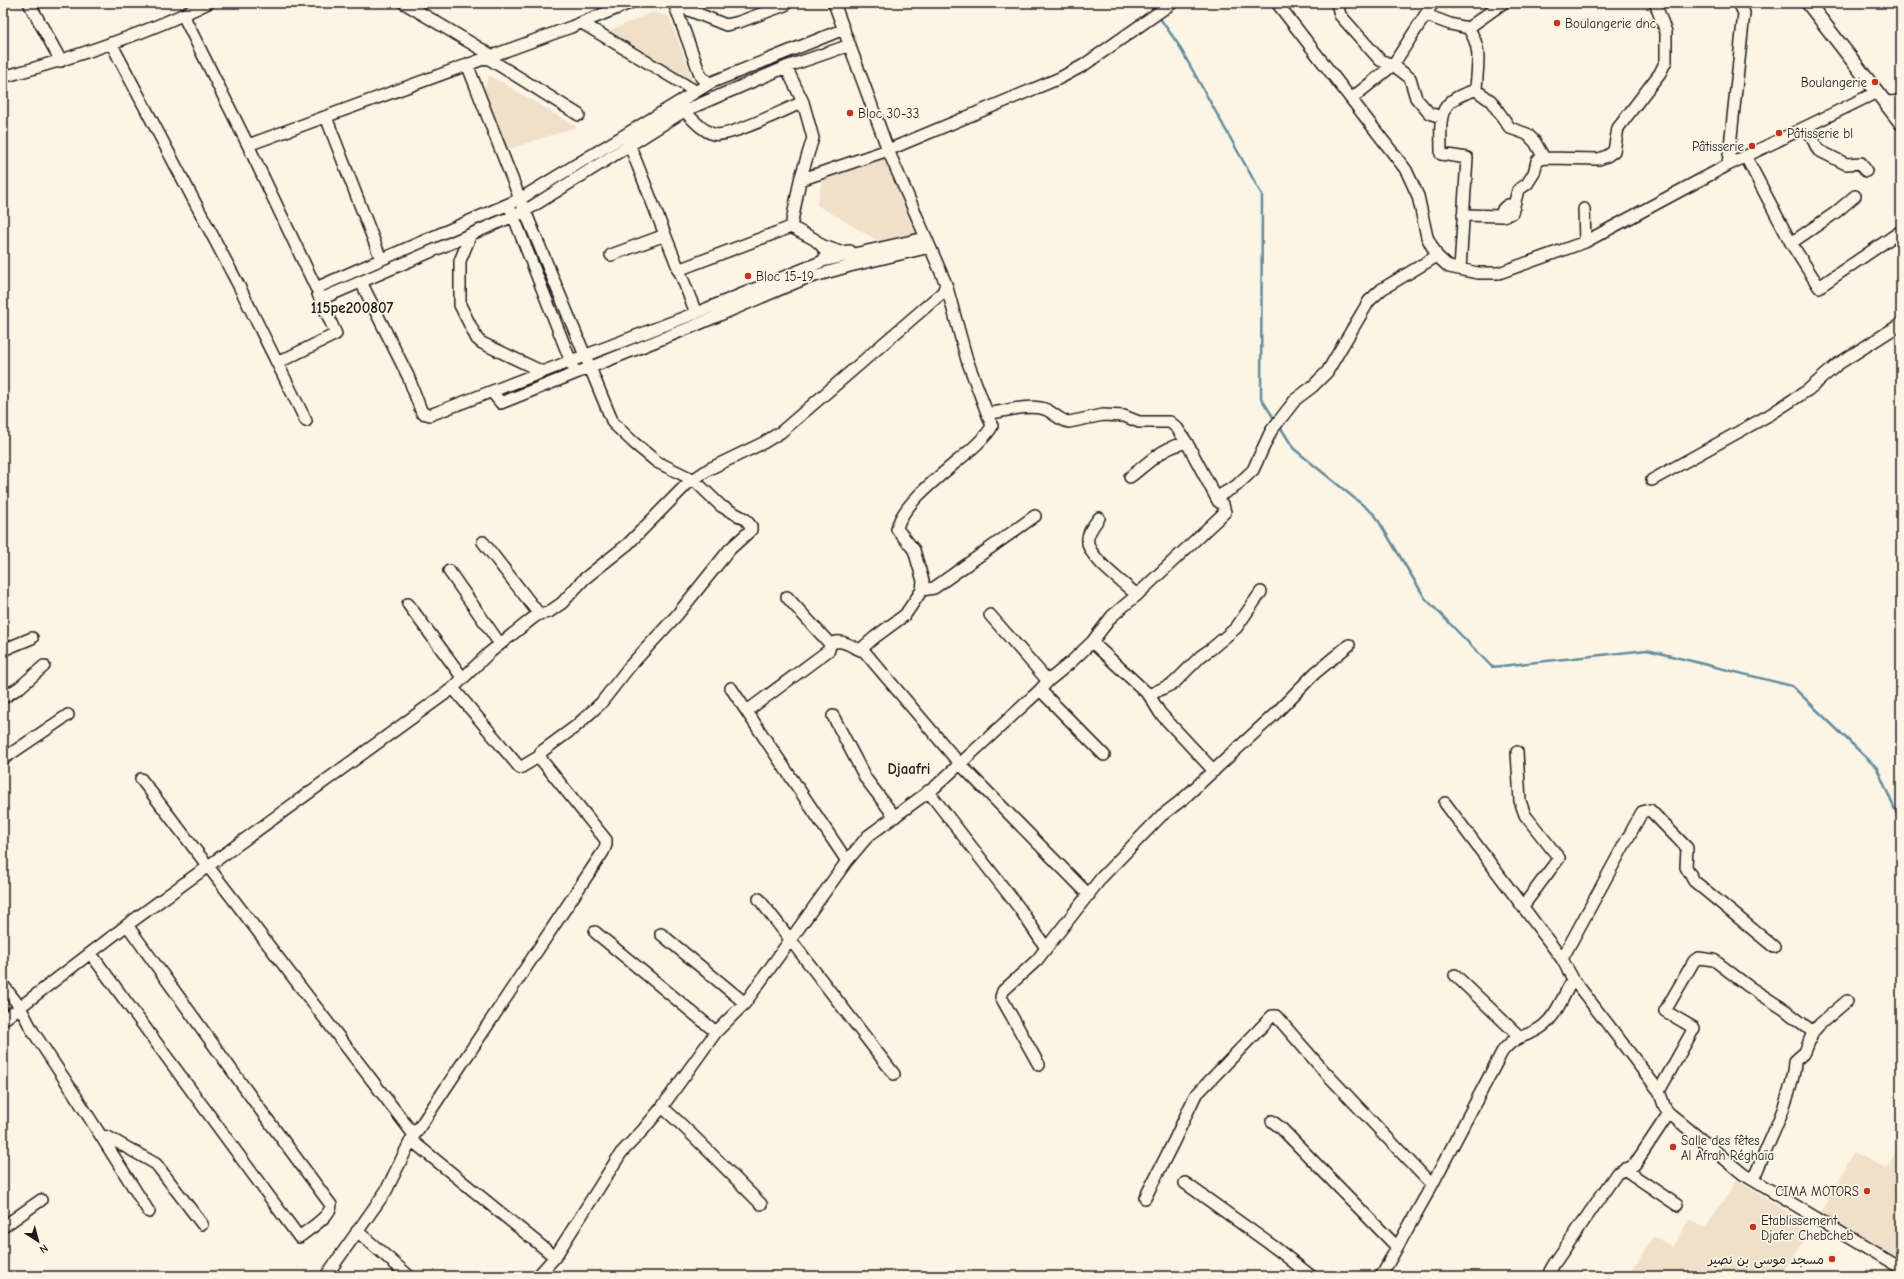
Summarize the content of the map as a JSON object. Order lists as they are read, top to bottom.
{
  "districts": ["115pe200807", "Djaafri"],
  "places": [
    "Boulangerie dnc",
    "Boulangerie",
    "Bloc 30-33",
    "Pâtisserie bl",
    "Pâtisserie",
    "Bloc 15-19",
    "Salle des fêtes Al Afrah Réghaïa",
    "CIMA MOTORS",
    "Etablissement Djafer Chebcheb",
    "مسجد موسى بن نصير"
  ],
  "north": "bottom right"
}
